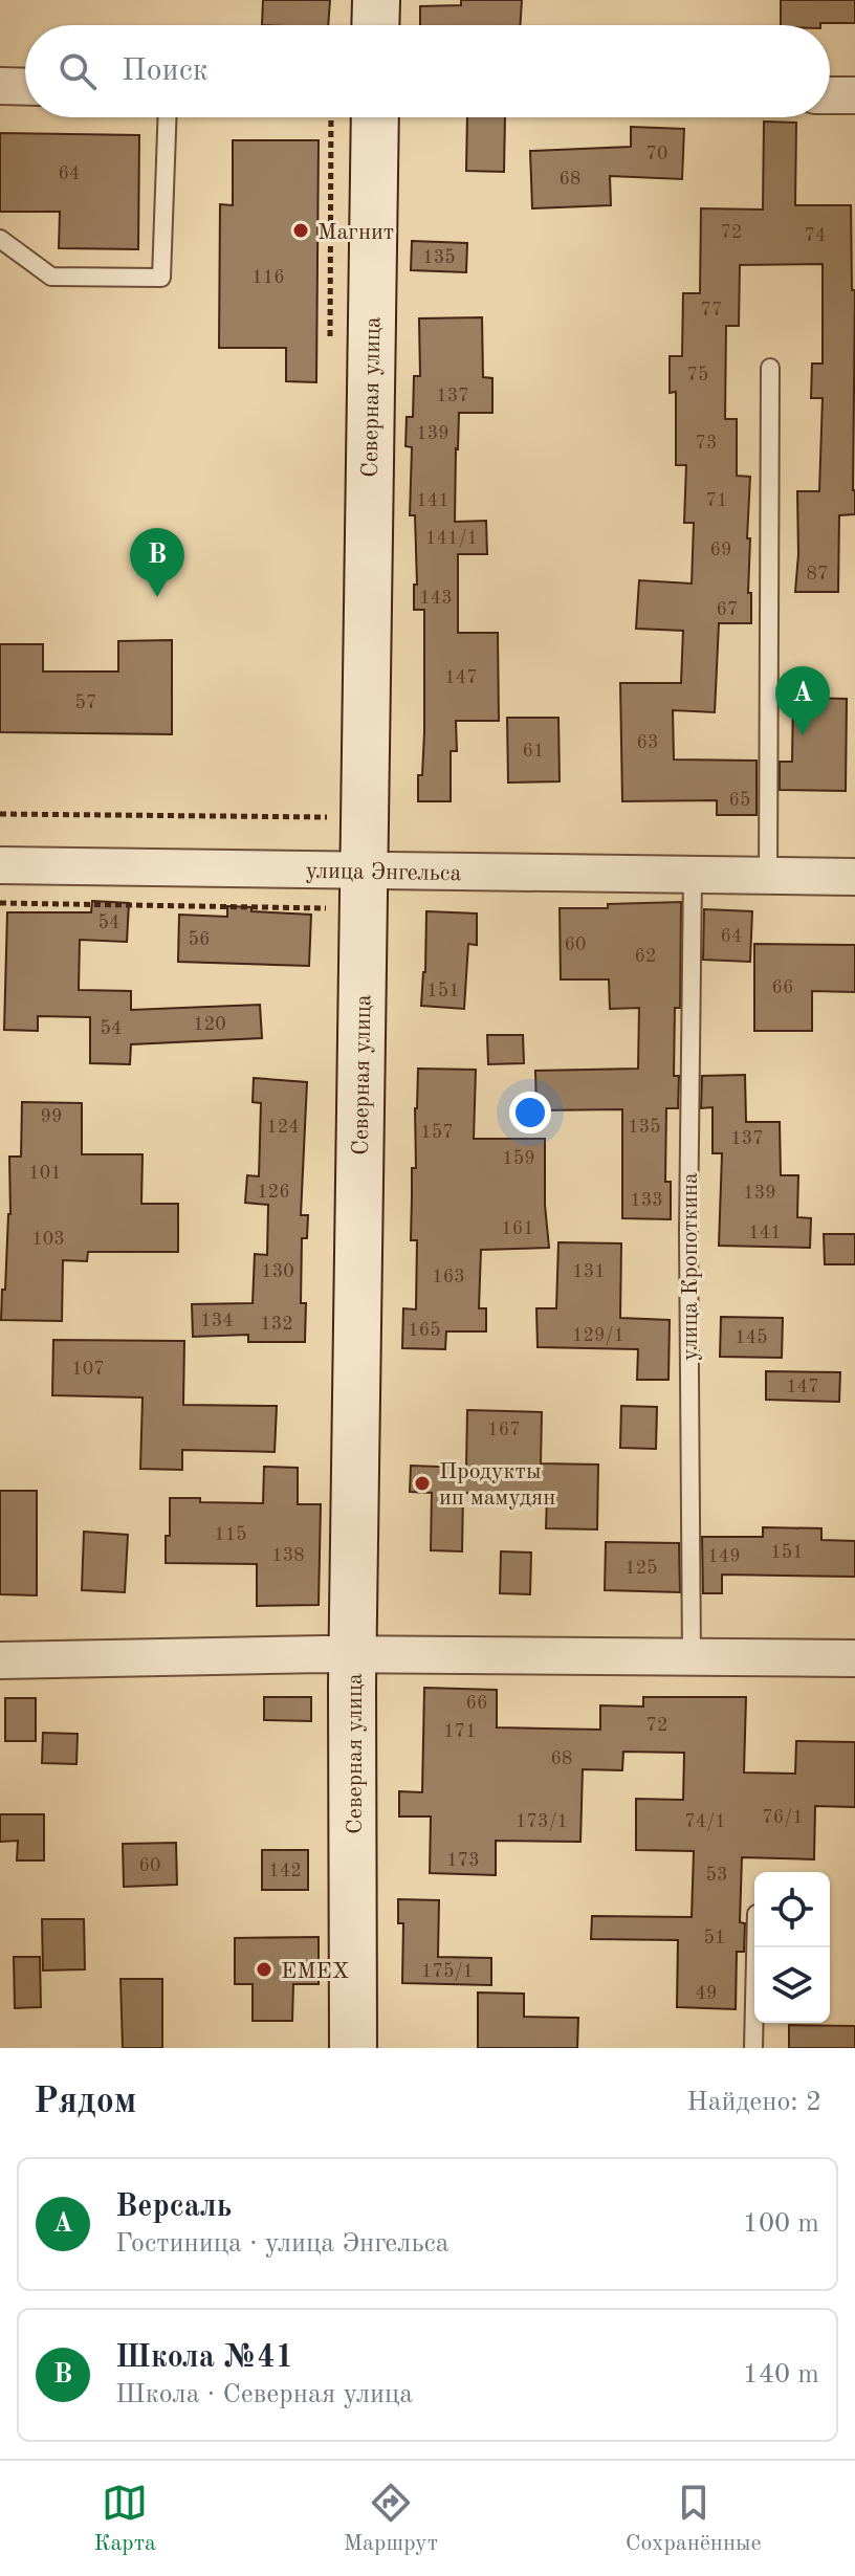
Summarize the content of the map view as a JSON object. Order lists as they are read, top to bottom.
{
  "streets": {
    "main road": ["Северная улица"],
    "street": ["улица Энгельса"],
    "lane": ["улица Кропоткина"]
  },
  "crossings": [
    ["Северная улица", "улица Энгельса"],
    ["улица Энгельса", "улица Кропоткина"]
  ],
  "places": ["Магнит", "Продукты ип мамудян", "EMEX"],
  "house_numbers": [
    "70",
    "64",
    "68",
    "72",
    "74",
    "135",
    "116",
    "77",
    "75",
    "137",
    "139",
    "73",
    "141",
    "71",
    "141/1",
    "69",
    "87",
    "143",
    "67",
    "147",
    "57",
    "63",
    "61",
    "65",
    "54",
    "64",
    "56",
    "60",
    "62",
    "66",
    "151",
    "120",
    "54",
    "99",
    "124",
    "135",
    "157",
    "137",
    "159",
    "101",
    "126",
    "139",
    "133",
    "161",
    "141",
    "103",
    "130",
    "131",
    "163",
    "134",
    "132",
    "165",
    "129/1",
    "145",
    "107",
    "147",
    "167",
    "115",
    "151",
    "138",
    "149",
    "125",
    "66",
    "72",
    "171",
    "68",
    "76/1",
    "173/1",
    "74/1",
    "173",
    "60",
    "142",
    "53",
    "51",
    "175/1",
    "49"
  ],
  "page": {
    "search": "Поиск",
    "pins": ["B", "A"],
    "heading": ["Рядом", "Найдено: 2"],
    "list": [
      {
        "mark": "A",
        "name": "Версаль",
        "note": "Гостиница · улица Энгельса",
        "value": "100 m"
      },
      {
        "mark": "B",
        "name": "Школа №41",
        "note": "Школа · Северная улица",
        "value": "140 m"
      }
    ],
    "nav": ["Карта", "Маршрут", "Сохранённые"]
  }
}
